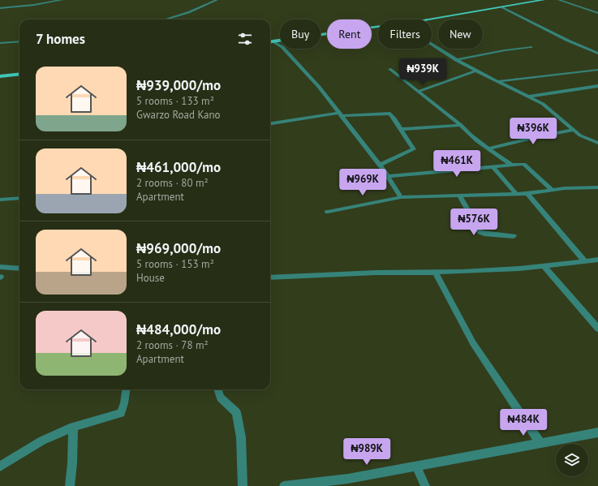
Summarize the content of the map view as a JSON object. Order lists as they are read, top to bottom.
{
  "page": {
    "chip": [
      "Buy",
      "Rent",
      "Filters",
      "New"
    ],
    "heading": "7 homes",
    "price": [
      "₦939K",
      "₦396K",
      "₦461K",
      "₦969K",
      "₦576K",
      "₦484K",
      "₦989K"
    ],
    "list": [
      {
        "name": "₦939,000/mo",
        "note": "5 rooms · 133 m² · Gwarzo Road Kano"
      },
      {
        "name": "₦461,000/mo",
        "note": "2 rooms · 80 m² · Apartment"
      },
      {
        "name": "₦969,000/mo",
        "note": "5 rooms · 153 m² · House"
      },
      {
        "name": "₦484,000/mo",
        "note": "2 rooms · 78 m² · Apartment"
      }
    ]
  }
}
